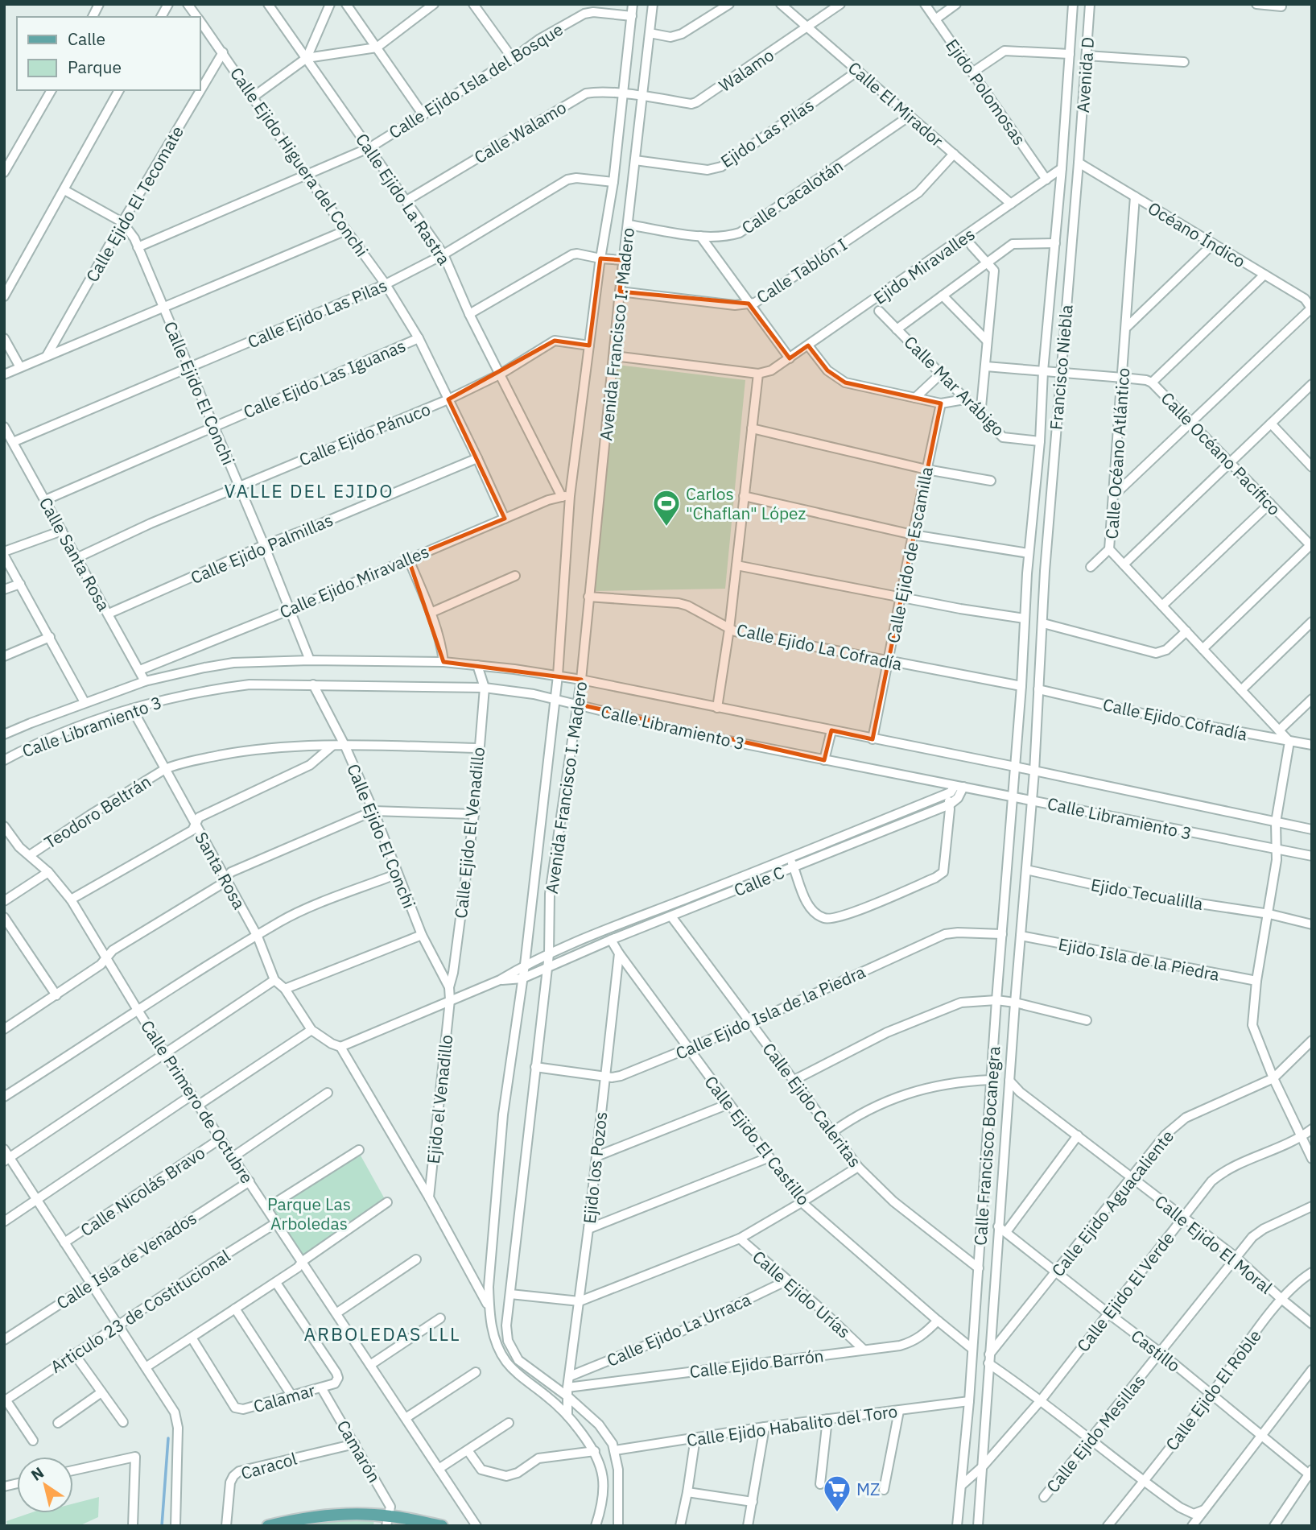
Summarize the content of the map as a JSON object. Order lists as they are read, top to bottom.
{
  "streets": {
    "street": [
      "Walamo",
      "Avenida D",
      "Calle Ejido Isla del Bosque",
      "Ejido Polomosas",
      "Calle El Mirador",
      "Calle Walamo",
      "Ejido Las Pilas",
      "Calle Ejido Higuera del Conchi",
      "Calle Cacalotán",
      "Calle Ejido La Rastra",
      "Calle Ejido El Tecomate",
      "Océano Índico",
      "Ejido Miravalles",
      "Calle Tablón I",
      "Calle Ejido Las Pilas",
      "Avenida Francisco I. Madero",
      "Francisco Niebla",
      "Calle Ejido Las Iguanas",
      "Calle Mar Arábigo",
      "Calle Ejido El Conchi",
      "Calle Ejido Pánuco",
      "Calle Océano Atlántico",
      "Calle Océano Pacífico",
      "Calle Ejido Palmillas",
      "Calle Santa Rosa",
      "Calle Ejido de Escamilla",
      "Calle Ejido Miravalles",
      "Calle Ejido La Cofradía",
      "Calle Ejido Cofradía",
      "Calle Libramiento 3",
      "Teodoro Beltrán",
      "Calle Ejido El Venadillo",
      "Santa Rosa",
      "Calle C",
      "Ejido Tecualilla",
      "Ejido Isla de la Piedra",
      "Calle Ejido Isla de la Piedra",
      "Ejido el Venadillo",
      "Calle Primero de Octubre",
      "Calle Ejido Caleritas",
      "Calle Ejido El Castillo",
      "Calle Francisco Bocanegra",
      "Ejido los Pozos",
      "Calle Nicolás Bravo",
      "Calle Ejido Aguacaliente",
      "Calle Ejido El Moral",
      "Calle Isla de Venados",
      "Calle Ejido El Verde",
      "Calle Ejido Urías",
      "Articulo 23 de Costitucional",
      "Calle Ejido La Urraca",
      "Castillo",
      "Calle Ejido Barrón",
      "Calle Ejido El Roble",
      "Calamar",
      "Calle Ejido Habalito del Toro",
      "Calle Ejido Mesillas",
      "Camarón",
      "Caracol"
    ]
  },
  "crossings": [
    ["Walamo", "Calle El Mirador"],
    ["Walamo", "Calle Walamo"],
    ["Walamo", "Avenida Francisco I. Madero"],
    ["Avenida D", "Océano Índico"],
    ["Avenida D", "Ejido Miravalles"],
    ["Avenida D", "Francisco Niebla"],
    ["Calle Ejido Isla del Bosque", "Calle Ejido Higuera del Conchi"],
    ["Calle Ejido Isla del Bosque", "Calle Ejido La Rastra"],
    ["Calle Ejido Isla del Bosque", "Avenida Francisco I. Madero"],
    ["Calle Ejido Isla del Bosque", "Calle Ejido El Conchi"],
    ["Ejido Polomosas", "Ejido Miravalles"],
    ["Calle El Mirador", "Ejido Las Pilas"],
    ["Calle El Mirador", "Calle Cacalotán"],
    ["Calle El Mirador", "Ejido Miravalles"],
    ["Calle El Mirador", "Calle Tablón I"],
    ["Calle Walamo", "Calle Ejido La Rastra"],
    ["Calle Walamo", "Avenida Francisco I. Madero"],
    ["Ejido Las Pilas", "Avenida Francisco I. Madero"],
    ["Calle Ejido Higuera del Conchi", "Calle Ejido El Tecomate"],
    ["Calle Ejido Higuera del Conchi", "Calle Ejido Las Pilas"],
    ["Calle Ejido Higuera del Conchi", "Calle Ejido Las Iguanas"],
    ["Calle Ejido Higuera del Conchi", "Calle Ejido Pánuco"],
    ["Calle Ejido Higuera del Conchi", "Calle Ejido Palmillas"],
    ["Calle Ejido Higuera del Conchi", "Calle Ejido Miravalles"],
    ["Calle Cacalotán", "Avenida Francisco I. Madero"],
    ["Calle Ejido La Rastra", "Calle Ejido Las Pilas"],
    ["Calle Ejido La Rastra", "Avenida Francisco I. Madero"],
    ["Calle Ejido La Rastra", "Calle Ejido Pánuco"],
    ["Calle Ejido La Rastra", "Calle Ejido Miravalles"],
    ["Calle Ejido El Tecomate", "Calle Ejido El Conchi"],
    ["Océano Índico", "Francisco Niebla"],
    ["Océano Índico", "Calle Océano Atlántico"],
    ["Ejido Miravalles", "Francisco Niebla"],
    ["Calle Tablón I", "Avenida Francisco I. Madero"],
    ["Calle Ejido Las Pilas", "Avenida Francisco I. Madero"],
    ["Calle Ejido Las Pilas", "Calle Ejido El Conchi"],
    ["Calle Ejido Las Pilas", "Calle Santa Rosa"],
    ["Avenida Francisco I. Madero", "Calle Ejido Pánuco"],
    ["Avenida Francisco I. Madero", "Calle Ejido Miravalles"],
    ["Avenida Francisco I. Madero", "Calle Ejido La Cofradía"],
    ["Avenida Francisco I. Madero", "Calle Libramiento 3"],
    ["Avenida Francisco I. Madero", "Calle C"],
    ["Avenida Francisco I. Madero", "Calle Ejido Isla de la Piedra"],
    ["Avenida Francisco I. Madero", "Ejido los Pozos"],
    ["Avenida Francisco I. Madero", "Calle Ejido Barrón"],
    ["Avenida Francisco I. Madero", "Calle Ejido Habalito del Toro"],
    ["Francisco Niebla", "Calle Mar Arábigo"],
    ["Francisco Niebla", "Calle Océano Pacífico"],
    ["Francisco Niebla", "Calle Ejido La Cofradía"],
    ["Francisco Niebla", "Calle Ejido Cofradía"],
    ["Francisco Niebla", "Calle Francisco Bocanegra"],
    ["Calle Ejido Las Iguanas", "Calle Ejido El Conchi"],
    ["Calle Ejido Las Iguanas", "Calle Santa Rosa"],
    ["Calle Ejido El Conchi", "Calle Ejido Pánuco"],
    ["Calle Ejido El Conchi", "Calle Ejido Palmillas"],
    ["Calle Ejido El Conchi", "Calle Ejido Miravalles"],
    ["Calle Ejido El Conchi", "Calle Libramiento 3"],
    ["Calle Ejido El Conchi", "Teodoro Beltrán"],
    ["Calle Ejido El Conchi", "Calle Ejido El Venadillo"],
    ["Calle Ejido Pánuco", "Calle Santa Rosa"],
    ["Calle Océano Atlántico", "Calle Océano Pacífico"],
    ["Calle Océano Atlántico", "Calle Ejido Cofradía"],
    ["Calle Ejido Palmillas", "Calle Santa Rosa"],
    ["Calle Santa Rosa", "Calle Ejido Miravalles"],
    ["Calle Santa Rosa", "Calle Libramiento 3"],
    ["Calle Ejido de Escamilla", "Calle Ejido La Cofradía"],
    ["Calle Ejido de Escamilla", "Calle Libramiento 3"],
    ["Calle Ejido La Cofradía", "Calle Francisco Bocanegra"],
    ["Calle Ejido Cofradía", "Calle Francisco Bocanegra"],
    ["Calle Libramiento 3", "Calle Ejido El Venadillo"],
    ["Calle Libramiento 3", "Santa Rosa"],
    ["Calle Libramiento 3", "Calle C"],
    ["Calle Libramiento 3", "Calle Francisco Bocanegra"],
    ["Teodoro Beltrán", "Calle Ejido El Venadillo"],
    ["Teodoro Beltrán", "Santa Rosa"],
    ["Teodoro Beltrán", "Calle Primero de Octubre"],
    ["Calle Ejido El Venadillo", "Ejido el Venadillo"],
    ["Calle C", "Calle Ejido Caleritas"],
    ["Ejido Tecualilla", "Calle Francisco Bocanegra"],
    ["Ejido Isla de la Piedra", "Calle Francisco Bocanegra"],
    ["Calle Ejido Isla de la Piedra", "Calle Ejido Caleritas"],
    ["Calle Ejido Isla de la Piedra", "Calle Ejido El Castillo"],
    ["Calle Ejido Isla de la Piedra", "Calle Francisco Bocanegra"],
    ["Calle Ejido Isla de la Piedra", "Ejido los Pozos"],
    ["Calle Primero de Octubre", "Calle Nicolás Bravo"],
    ["Calle Primero de Octubre", "Calle Isla de Venados"],
    ["Calle Primero de Octubre", "Articulo 23 de Costitucional"],
    ["Calle Ejido Caleritas", "Calle Francisco Bocanegra"],
    ["Calle Ejido El Castillo", "Calle Francisco Bocanegra"],
    ["Calle Ejido El Castillo", "Ejido los Pozos"],
    ["Calle Ejido El Castillo", "Calle Ejido Barrón"],
    ["Calle Francisco Bocanegra", "Calle Ejido Aguacaliente"],
    ["Calle Francisco Bocanegra", "Calle Ejido El Moral"],
    ["Calle Francisco Bocanegra", "Calle Ejido El Verde"],
    ["Calle Francisco Bocanegra", "Castillo"],
    ["Calle Francisco Bocanegra", "Calle Ejido Habalito del Toro"],
    ["Ejido los Pozos", "Calle Ejido La Urraca"],
    ["Ejido los Pozos", "Calle Ejido Barrón"],
    ["Calle Ejido Aguacaliente", "Calle Ejido El Moral"],
    ["Calle Ejido Aguacaliente", "Castillo"],
    ["Calle Ejido El Moral", "Calle Ejido El Verde"],
    ["Calle Ejido El Moral", "Calle Ejido El Roble"],
    ["Calle Ejido El Moral", "Calle Ejido Mesillas"],
    ["Calle Ejido El Verde", "Castillo"],
    ["Calle Ejido Urías", "Calle Ejido La Urraca"],
    ["Calle Ejido Urías", "Calle Ejido Barrón"],
    ["Castillo", "Calle Ejido El Roble"],
    ["Castillo", "Calle Ejido Mesillas"],
    ["Calamar", "Camarón"],
    ["Camarón", "Caracol"]
  ],
  "districts": ["VALLE DEL EJIDO", "ARBOLEDAS LLL"],
  "parks": ["Parque Las Arboledas"],
  "places": {
    "sports": ["Carlos \"Chaflan\" López"],
    "supermarket": ["MZ"]
  },
  "legend": ["Calle", "Parque"],
  "north": "top left"
}
